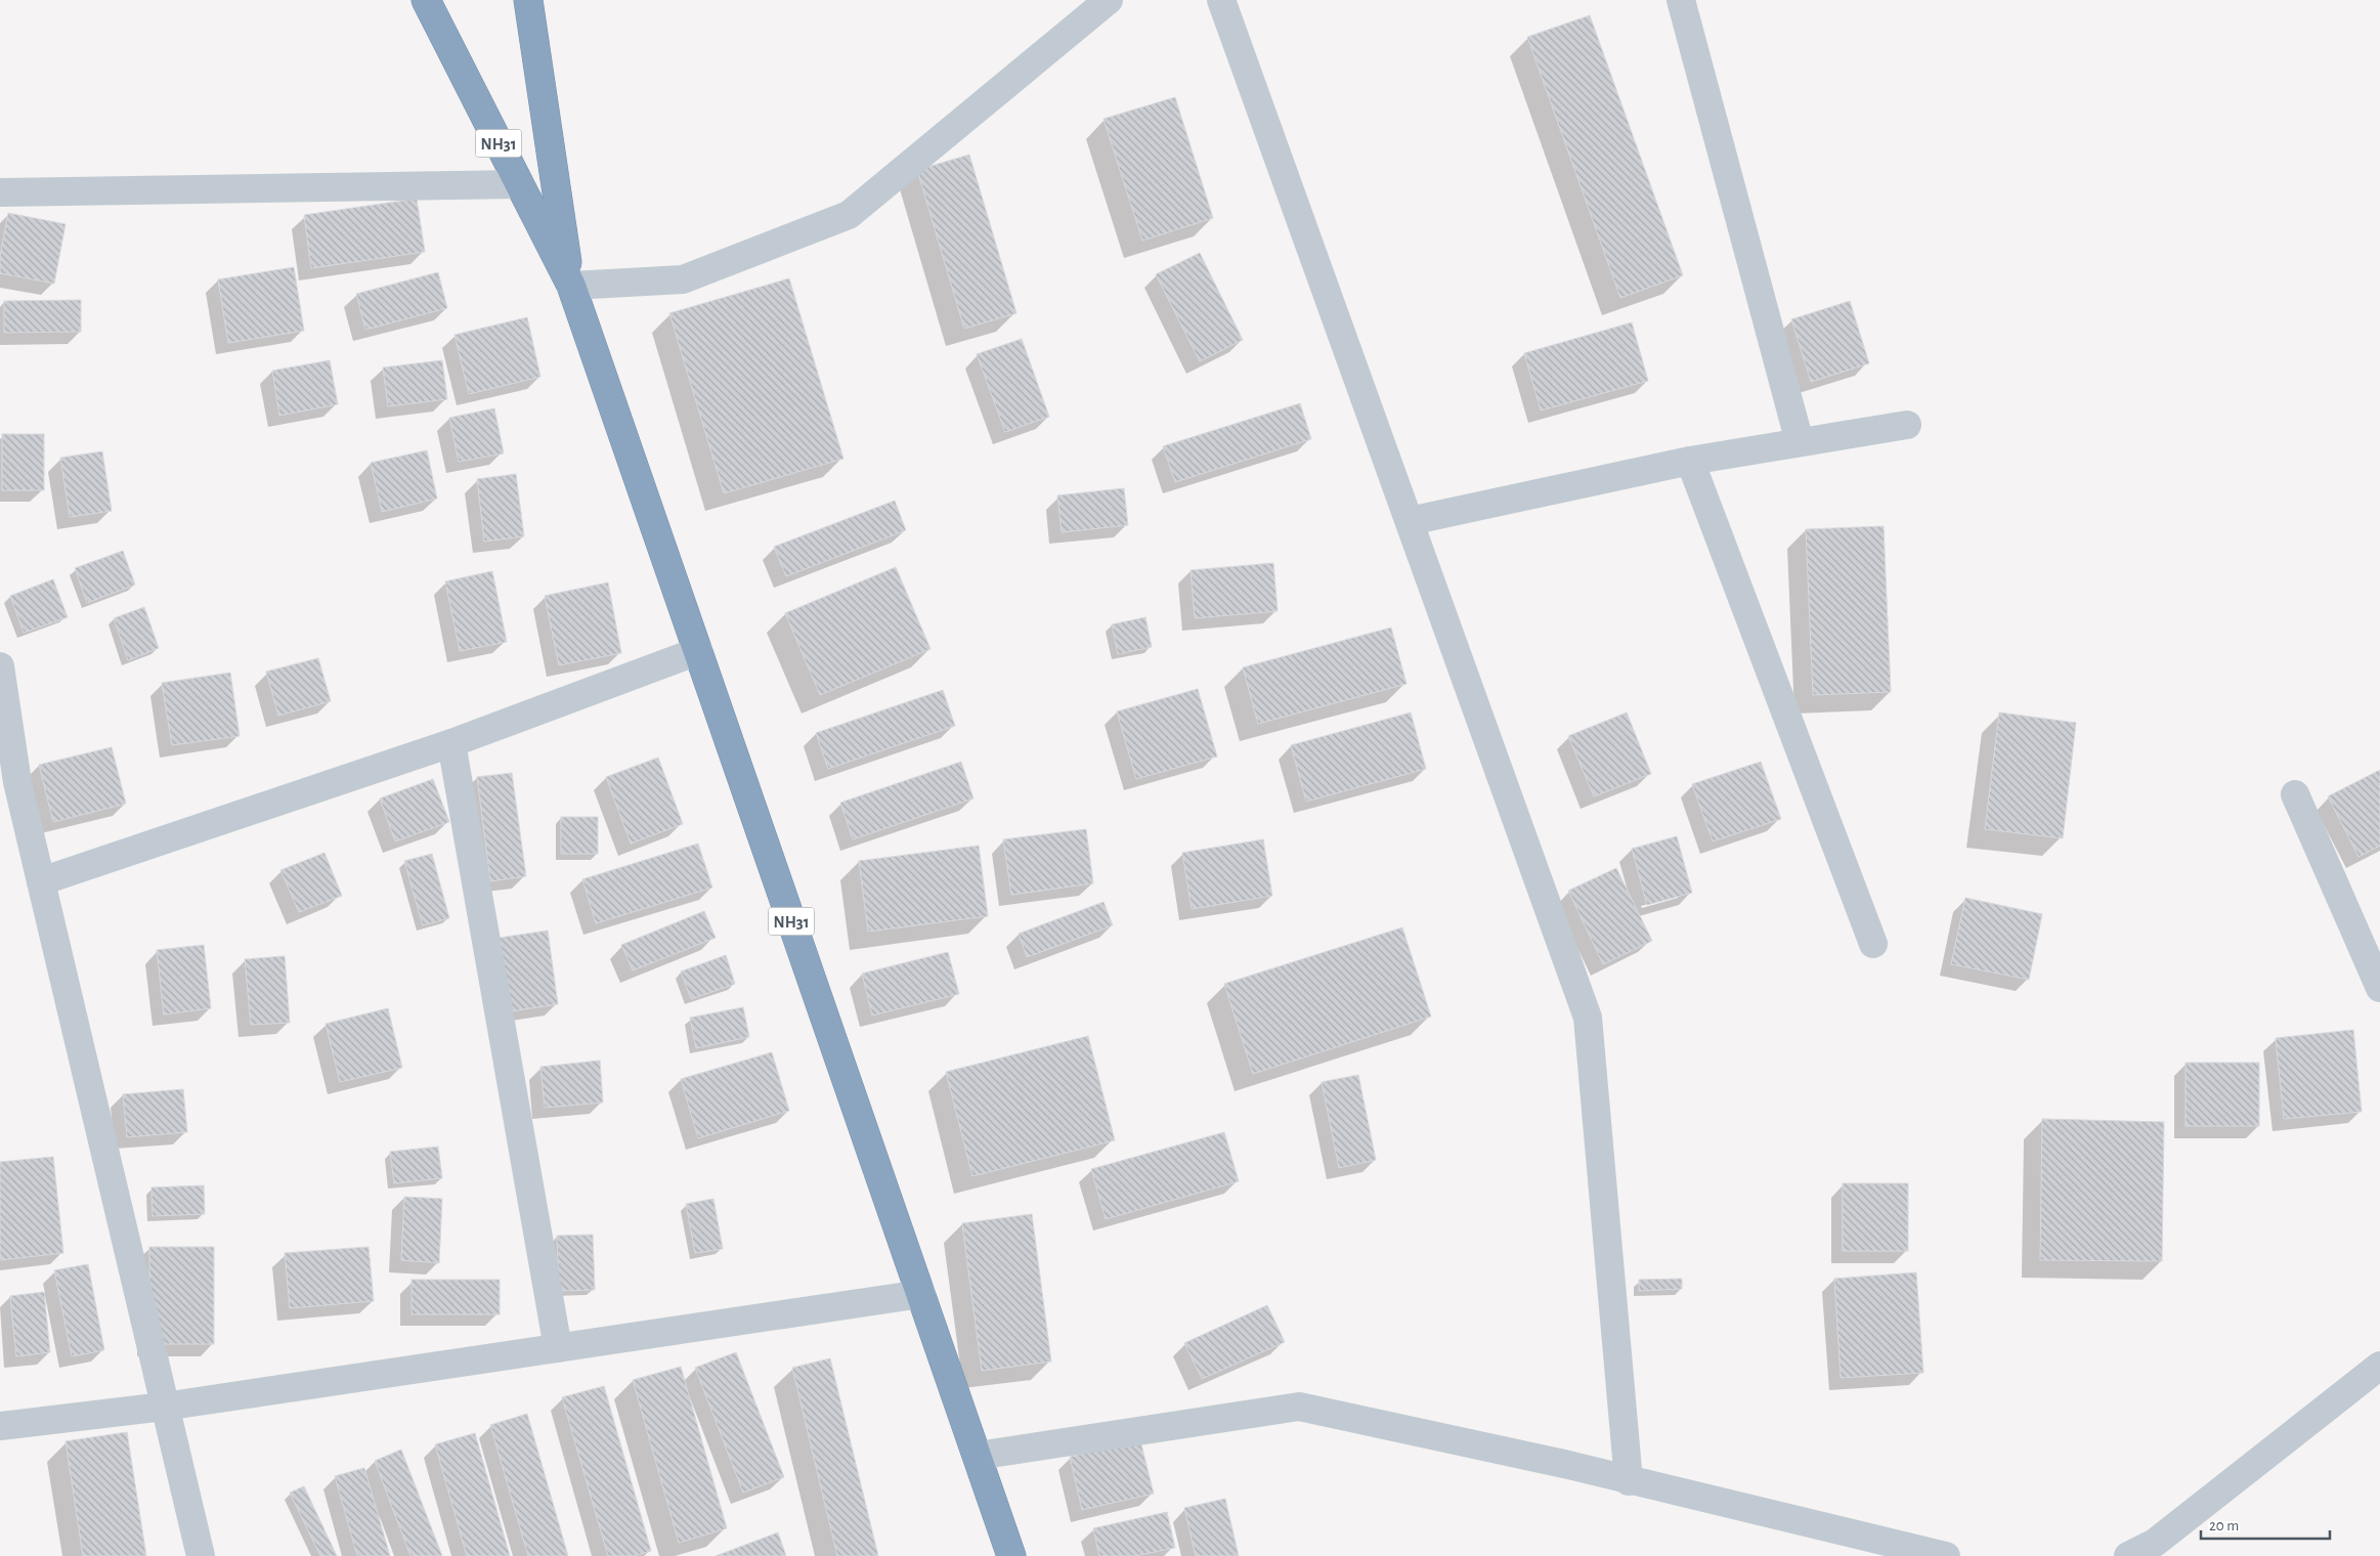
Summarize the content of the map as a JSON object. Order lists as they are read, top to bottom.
{
  "streets": {
    "highway": ["NH31"]
  },
  "scale_bar": "20 m"
}
